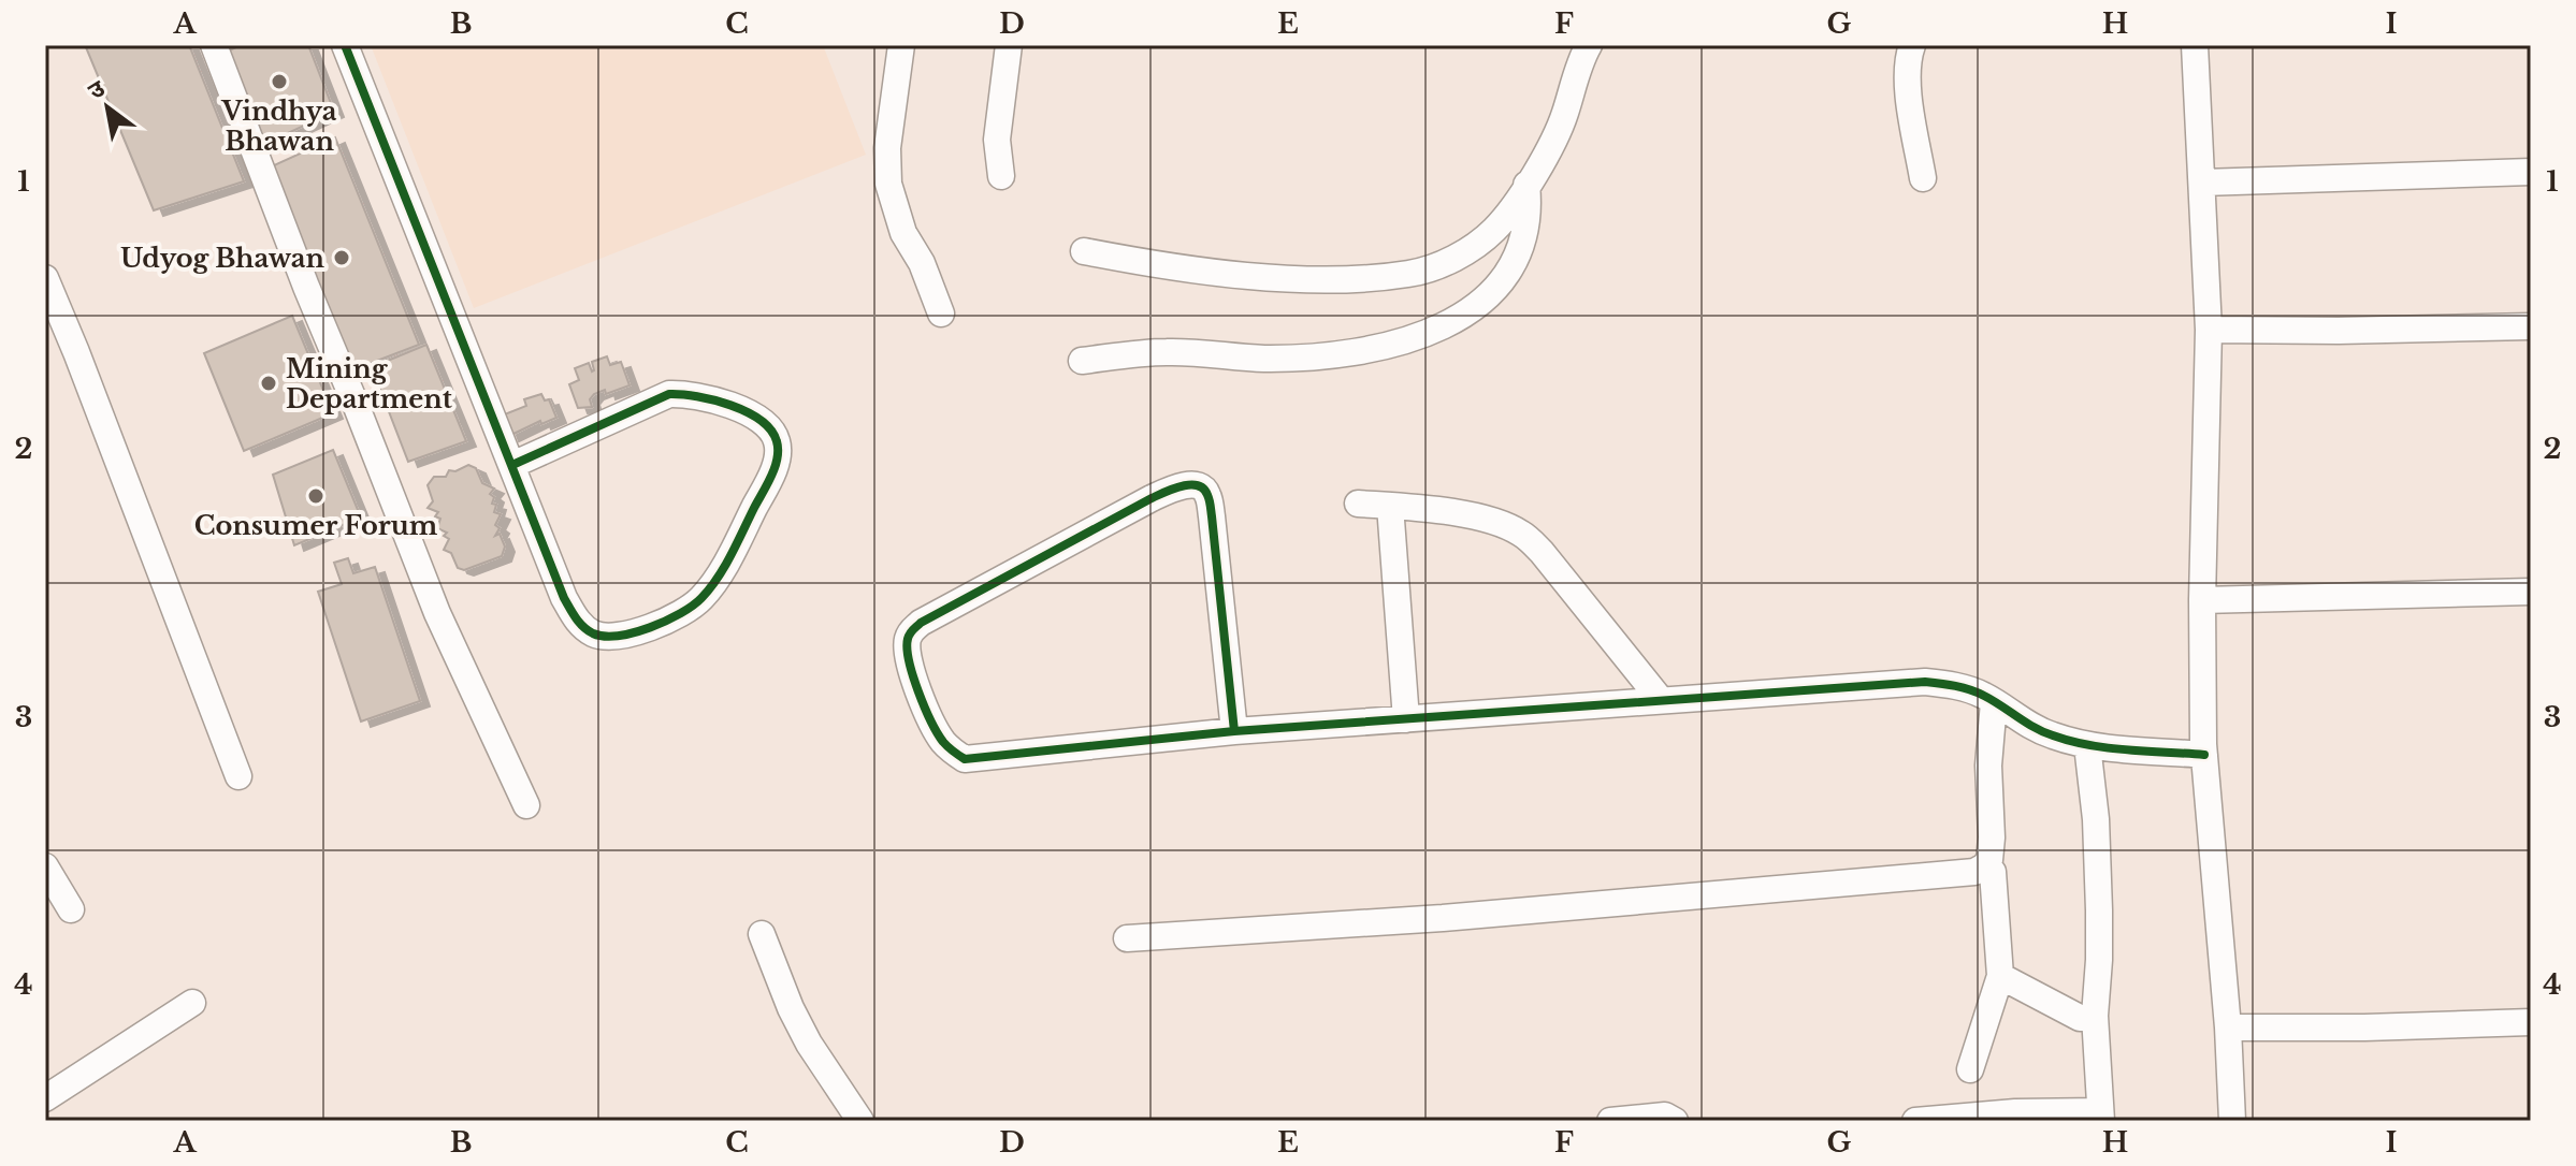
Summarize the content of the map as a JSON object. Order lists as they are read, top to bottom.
{
  "places": [
    "Vindhya Bhawan",
    "Udyog Bhawan",
    "Mining Department",
    "Consumer Forum"
  ],
  "north": "top left",
  "grid": {
    "columns": [
      "A",
      "B",
      "C",
      "D",
      "E",
      "F",
      "G",
      "H",
      "I"
    ],
    "rows": [
      "1",
      "2",
      "3",
      "4"
    ]
  }
}
